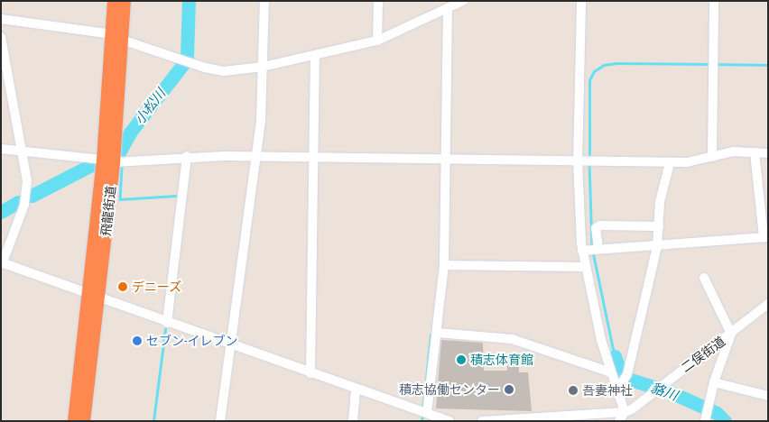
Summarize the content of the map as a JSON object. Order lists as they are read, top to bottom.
{
  "streets": {
    "highway": ["飛龍街道"],
    "street": ["二俣街道"]
  },
  "water": ["小松川", "貉川"],
  "places": [
    "デニーズ",
    "セブン-イレブン",
    "積志体育館",
    "積志協働センター",
    "吾妻神社"
  ]
}
